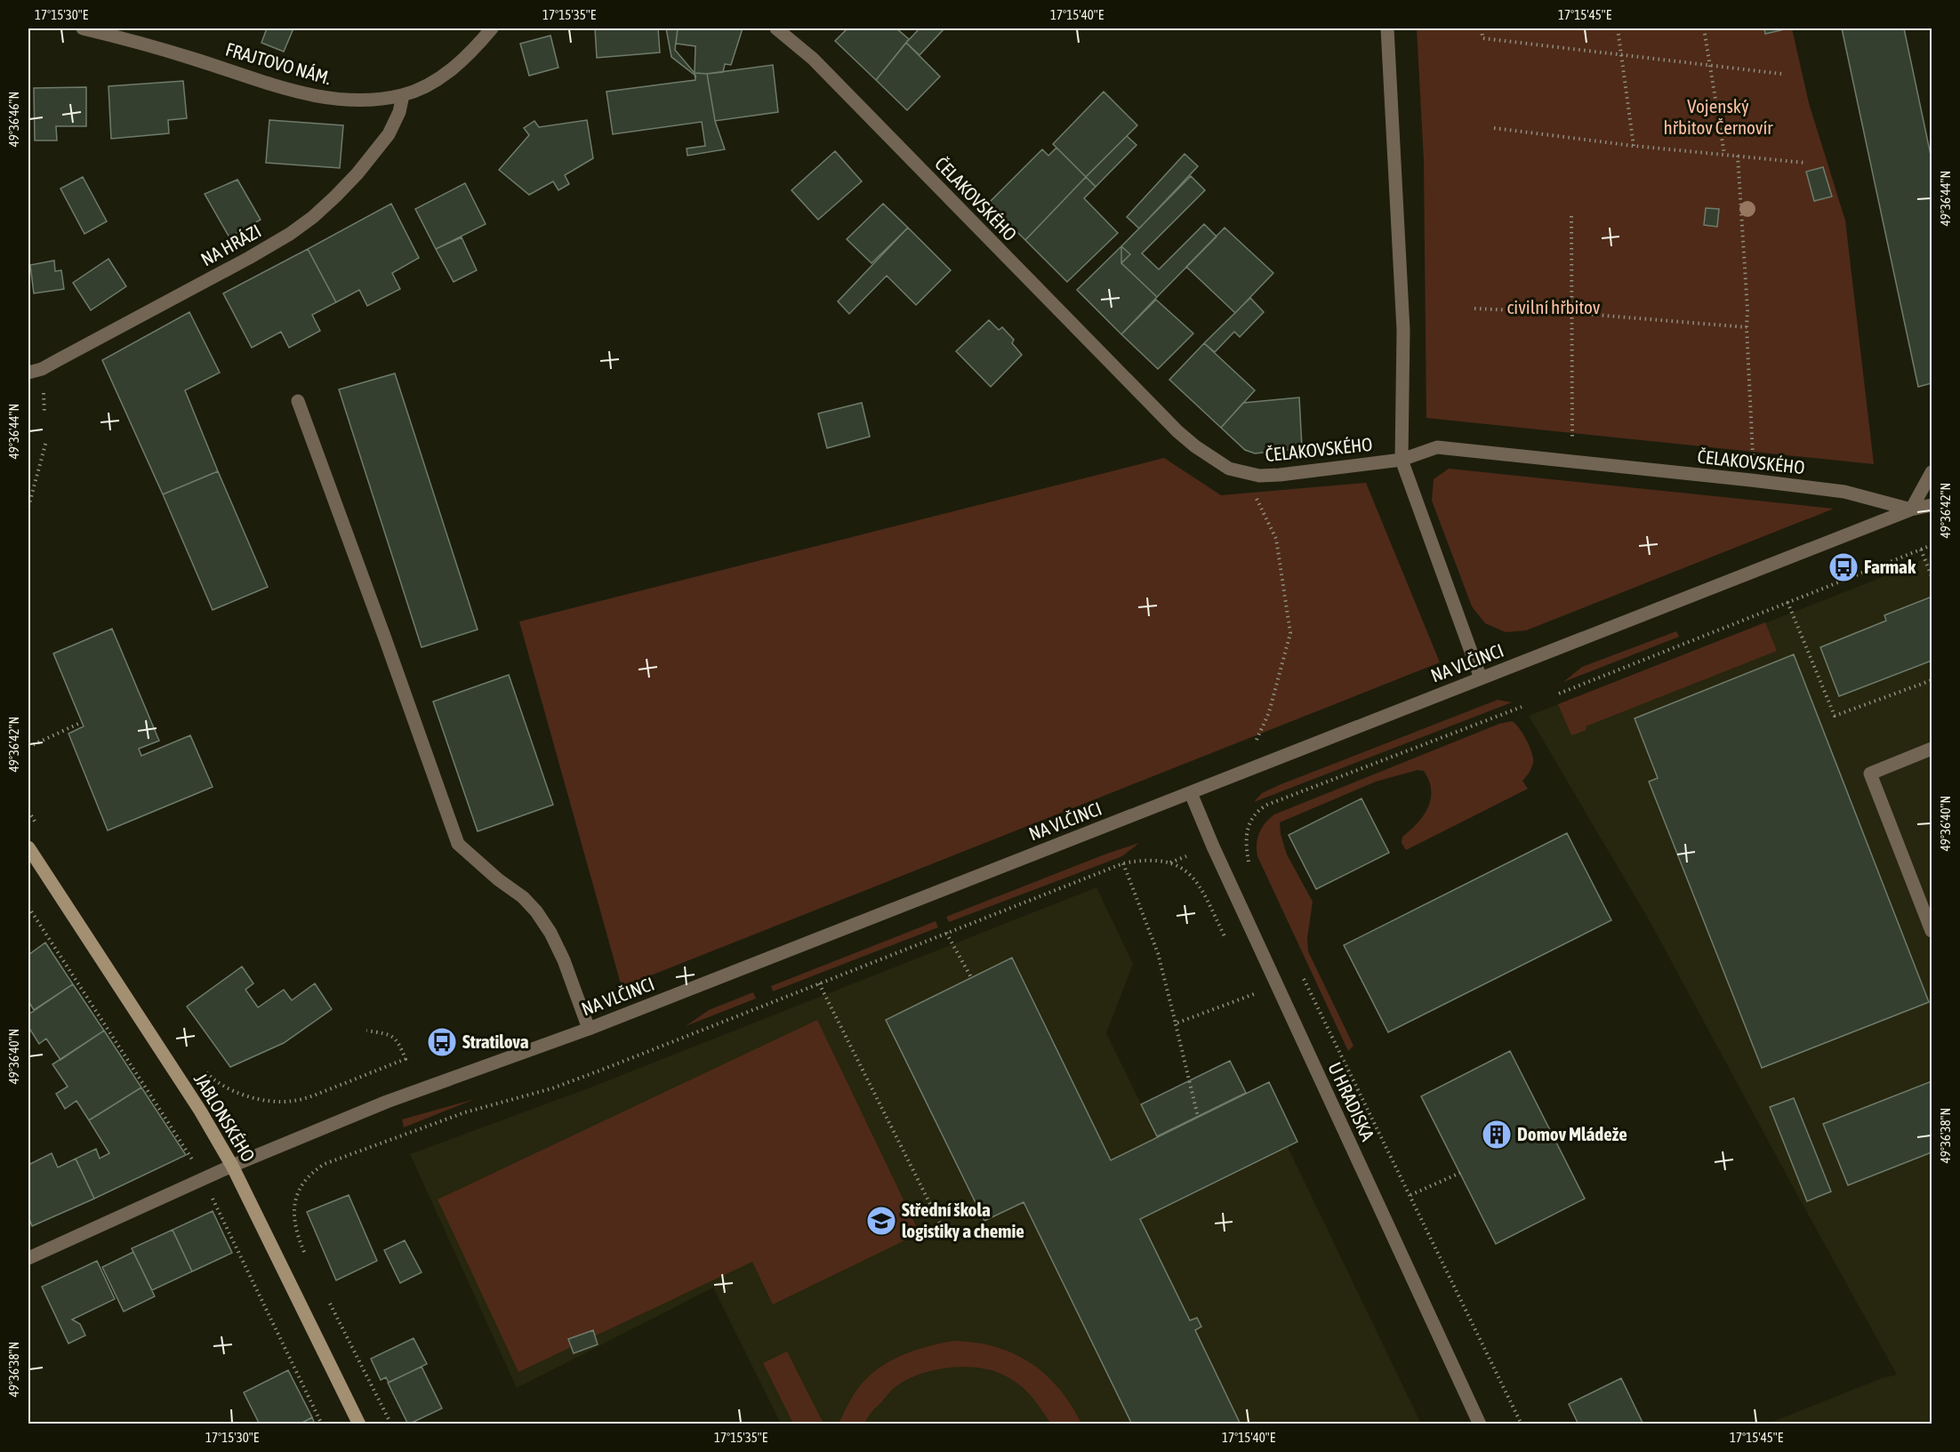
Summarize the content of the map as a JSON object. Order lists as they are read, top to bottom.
{
  "streets": {
    "street": [
      "FRAJTOVO NÁM.",
      "ČELAKOVSKÉHO",
      "NA HRÁZI",
      "NA VLČINCI",
      "U HRADISKA",
      "JABLONSKÉHO"
    ]
  },
  "crossings": [
    ["FRAJTOVO NÁM.", "NA HRÁZI"],
    ["ČELAKOVSKÉHO", "NA VLČINCI"],
    ["NA VLČINCI", "U HRADISKA"],
    ["NA VLČINCI", "JABLONSKÉHO"]
  ],
  "parks": ["Vojenský hřbitov Černovír", "civilní hřbitov"],
  "places": {
    "bus stop": ["Farmak", "Stratilova"],
    "building": ["Domov Mládeže"],
    "school or university": ["Střední škola logistiky a chemie"]
  },
  "coordinates": [
    "17°15'30\"E",
    "17°15'35\"E",
    "17°15'40\"E",
    "17°15'45\"E",
    "49°36'46\"N",
    "49°36'44\"N",
    "49°36'42\"N",
    "49°36'40\"N",
    "49°36'38\"N"
  ]
}
